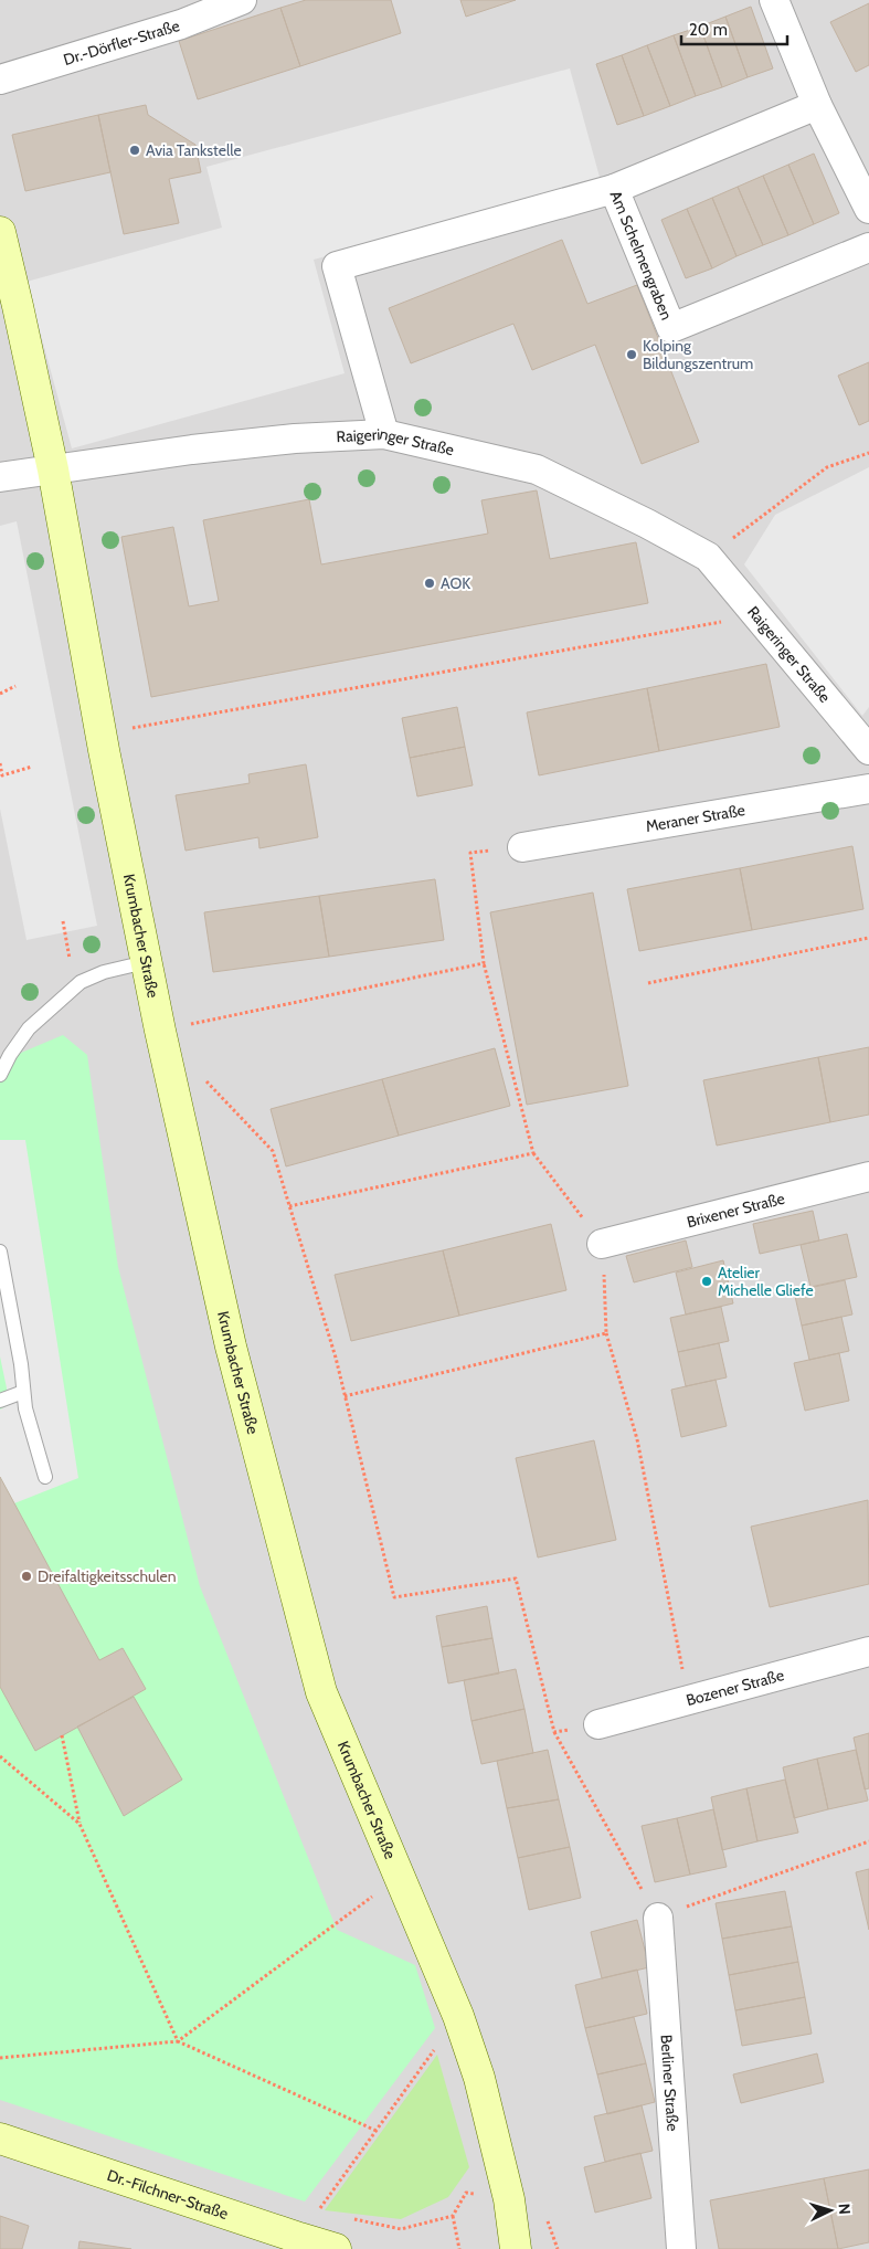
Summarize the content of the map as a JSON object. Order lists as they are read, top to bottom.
{
  "streets": {
    "main road": ["Krumbacher Straße", "Dr.-Filchner-Straße"],
    "street": [
      "Dr.-Dörfler-Straße",
      "Am Schelmengraben",
      "Raigeringer Straße",
      "Meraner Straße",
      "Brixener Straße",
      "Bozener Straße",
      "Berliner Straße"
    ]
  },
  "crossings": [
    ["Raigeringer Straße", "Krumbacher Straße"]
  ],
  "places": [
    "Avia Tankstelle",
    "Kolping Bildungszentrum",
    "AOK",
    "Atelier Michelle Gliefe",
    "Dreifaltigkeitsschulen"
  ],
  "scale_bar": "20 m",
  "north": "right"
}
